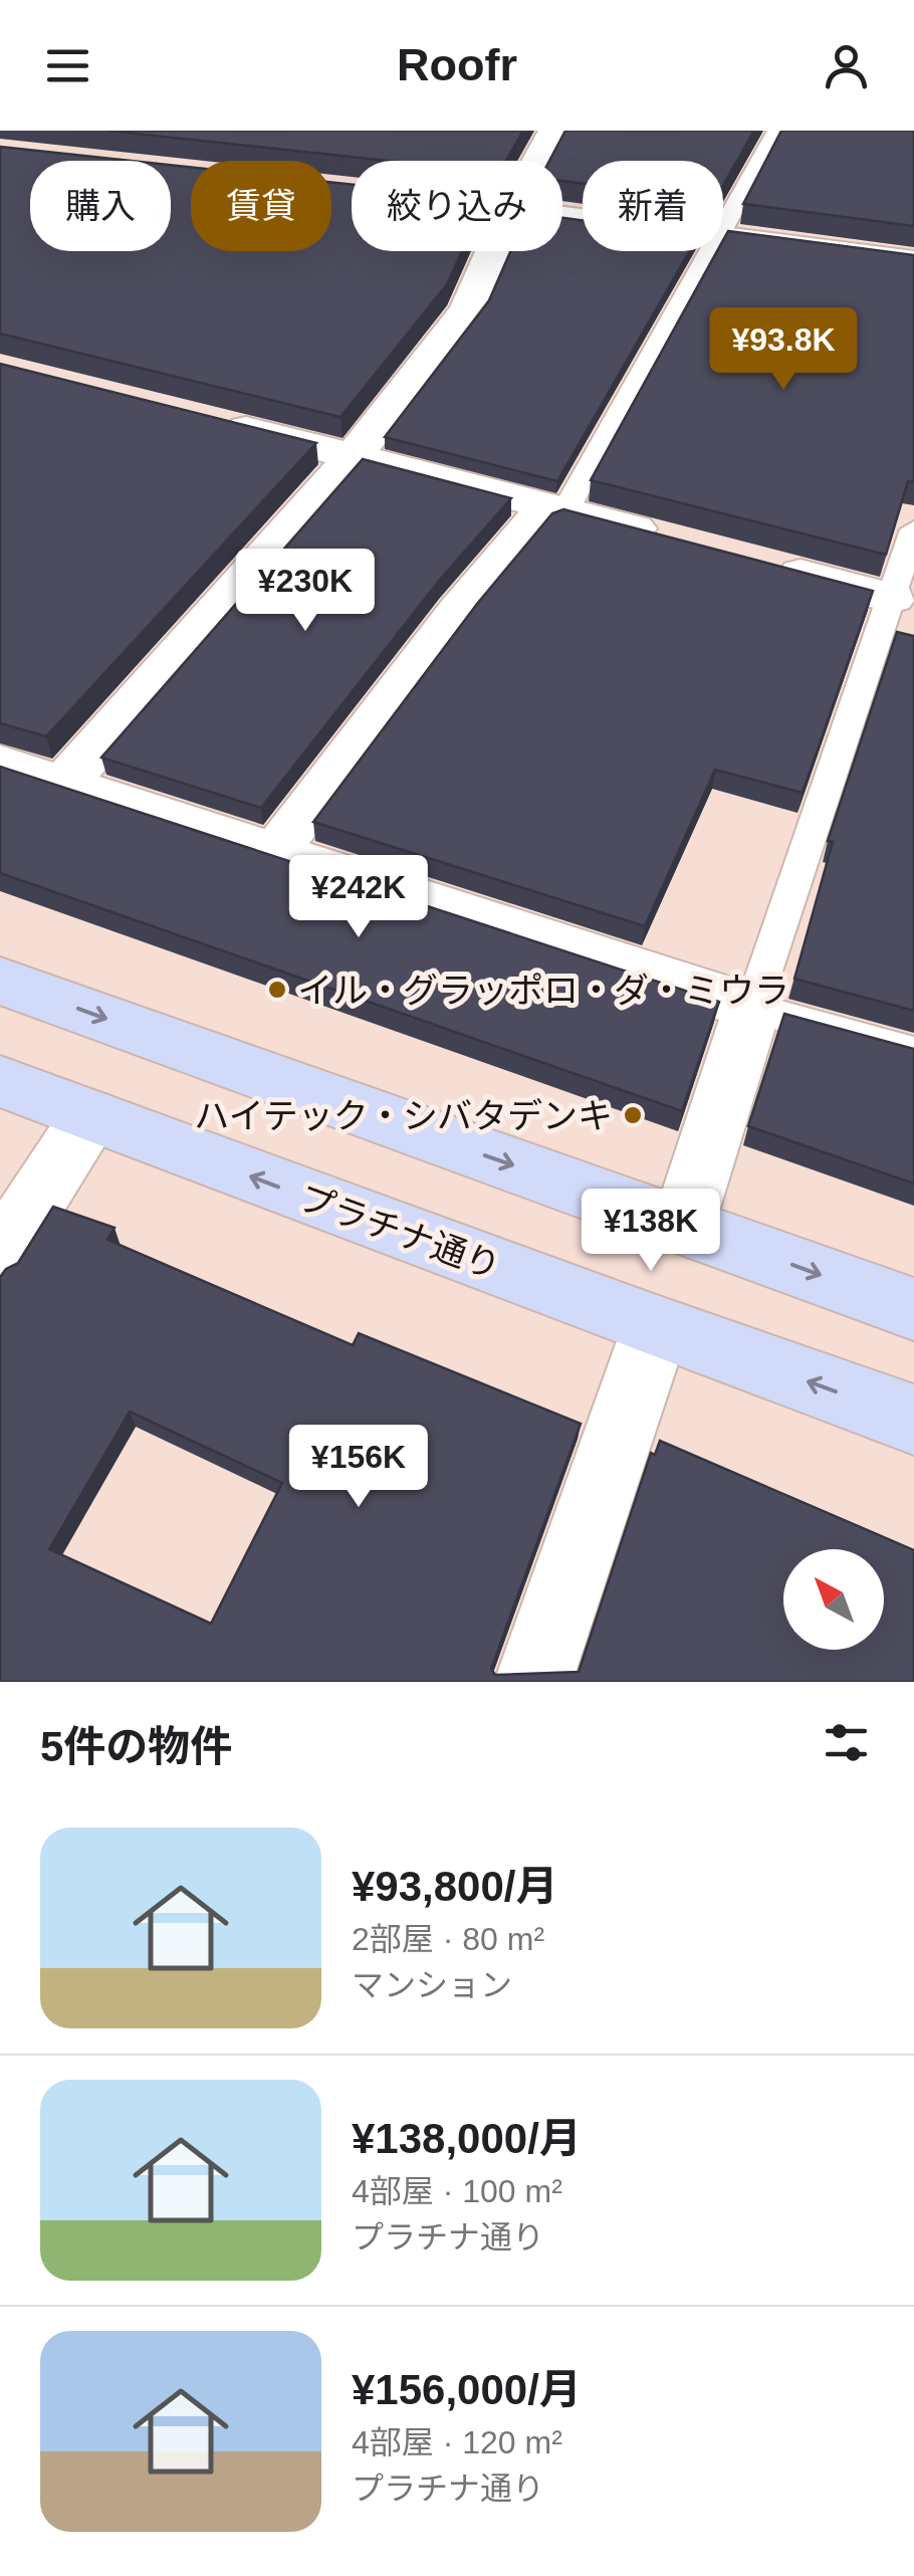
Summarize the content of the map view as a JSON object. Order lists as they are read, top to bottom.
{
  "streets": {
    "main road": ["プラチナ通り"]
  },
  "places": ["イル・グラッポロ・ダ・ミウラ", "ハイテック・シバタデンキ"],
  "north": "top left",
  "page": {
    "header": "Roofr",
    "chip": [
      "購入",
      "賃貸",
      "絞り込み",
      "新着"
    ],
    "price": [
      "¥93.8K",
      "¥230K",
      "¥242K",
      "¥138K",
      "¥156K"
    ],
    "heading": "5件の物件",
    "list": [
      {
        "name": "¥93,800/月",
        "note": "2部屋 · 80 m² · マンション"
      },
      {
        "name": "¥138,000/月",
        "note": "4部屋 · 100 m² · プラチナ通り"
      },
      {
        "name": "¥156,000/月",
        "note": "4部屋 · 120 m² · プラチナ通り"
      }
    ]
  }
}
